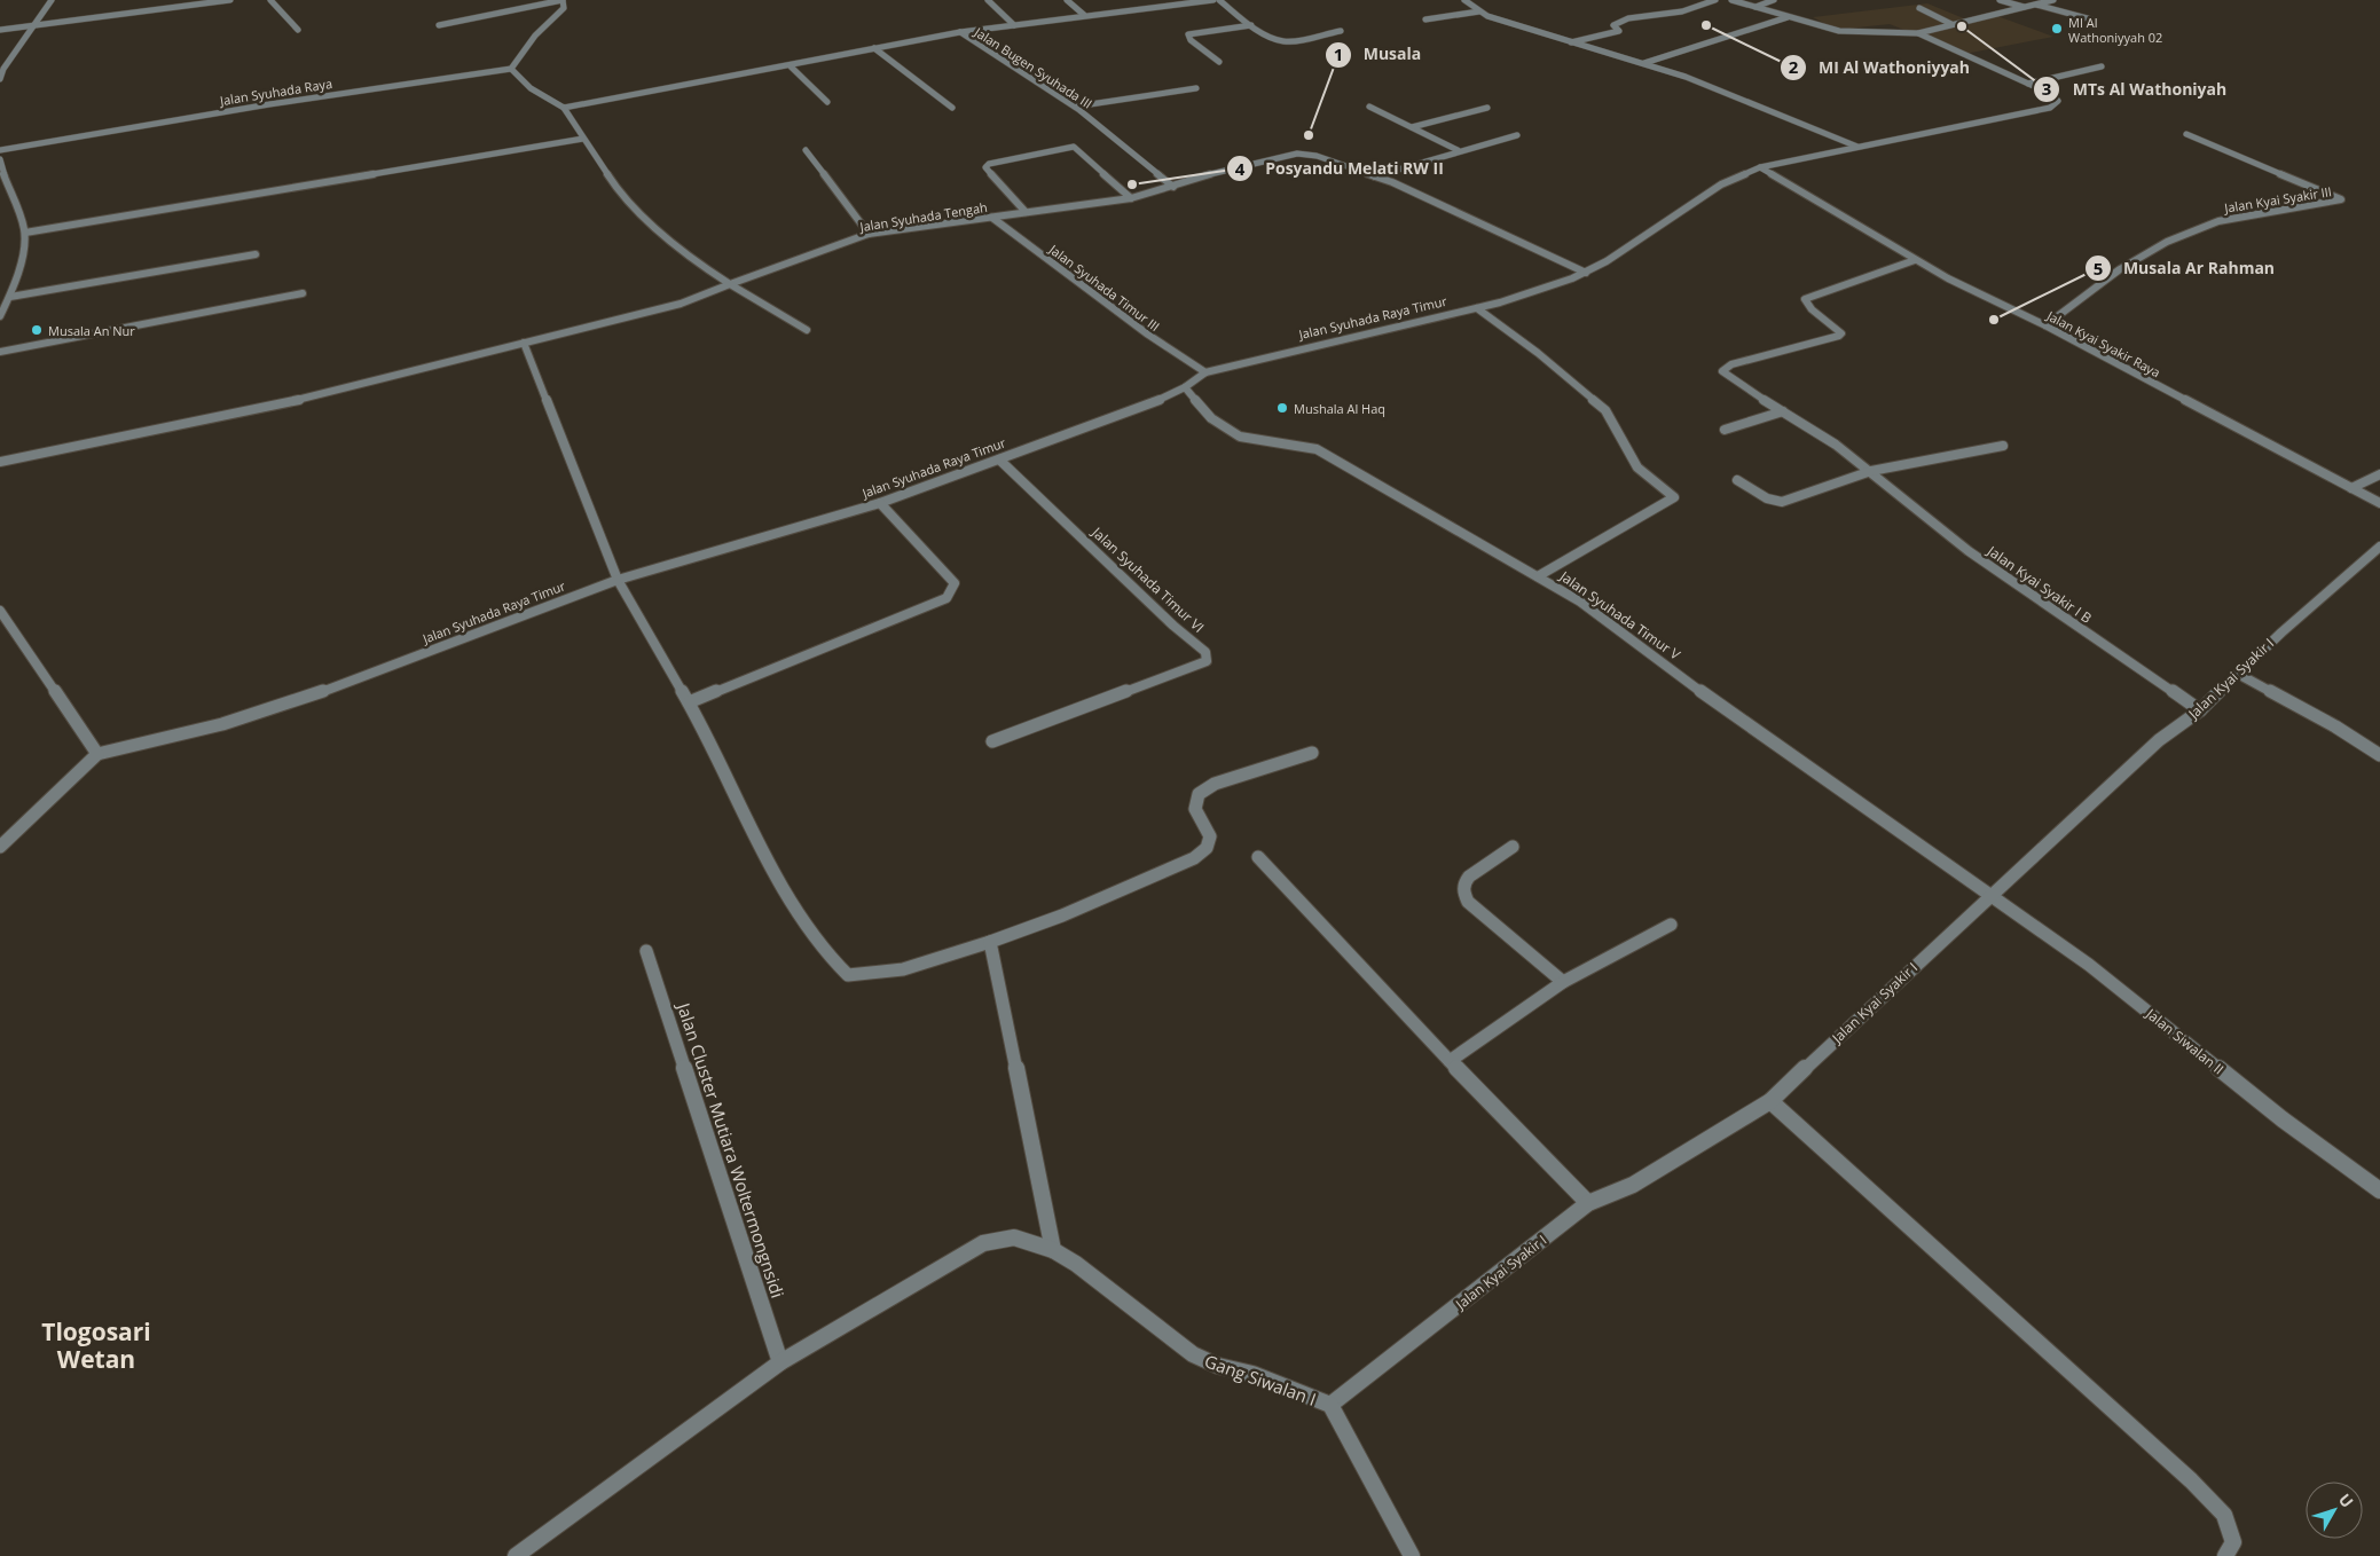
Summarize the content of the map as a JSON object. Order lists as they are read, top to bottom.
{
  "streets": {
    "street": [
      "Jalan Bugen Syuhada III",
      "Jalan Syuhada Raya",
      "Jalan Kyai Syakir III",
      "Jalan Syuhada Tengah",
      "Jalan Syuhada Timur III",
      "Jalan Syuhada Raya Timur",
      "Jalan Kyai Syakir Raya",
      "Jalan Syuhada Timur VI",
      "Jalan Kyai Syakir I B",
      "Jalan Syuhada Timur V",
      "Jalan Kyai Syakir I",
      "Jalan Siwalan II",
      "Jalan Cluster Mutiara Woltermongnsidi",
      "Gang Siwalan I"
    ]
  },
  "crossings": [
    ["Jalan Bugen Syuhada III", "Jalan Syuhada Tengah"],
    ["Jalan Kyai Syakir III", "Jalan Kyai Syakir Raya"],
    ["Jalan Syuhada Tengah", "Jalan Syuhada Timur III"],
    ["Jalan Syuhada Timur III", "Jalan Syuhada Raya Timur"],
    ["Jalan Syuhada Raya Timur", "Jalan Kyai Syakir Raya"],
    ["Jalan Syuhada Raya Timur", "Jalan Syuhada Timur VI"],
    ["Jalan Syuhada Raya Timur", "Jalan Syuhada Timur V"],
    ["Jalan Kyai Syakir Raya", "Jalan Kyai Syakir I B"],
    ["Jalan Kyai Syakir I B", "Jalan Kyai Syakir I"],
    ["Jalan Syuhada Timur V", "Jalan Kyai Syakir I"],
    ["Jalan Syuhada Timur V", "Jalan Siwalan II"],
    ["Jalan Kyai Syakir I", "Jalan Siwalan II"],
    ["Jalan Kyai Syakir I", "Gang Siwalan I"],
    ["Jalan Cluster Mutiara Woltermongnsidi", "Gang Siwalan I"]
  ],
  "districts": ["Tlogosari Wetan"],
  "places": [
    "MI Al Wathoniyyah",
    "MTs Al Wathoniyah",
    "MI Al Wathoniyyah 02",
    "Musala",
    "Posyandu Melati RW II",
    "Musala Ar Rahman",
    "Musala An Nur",
    "Mushala Al Haq"
  ],
  "north": "top right"
}
